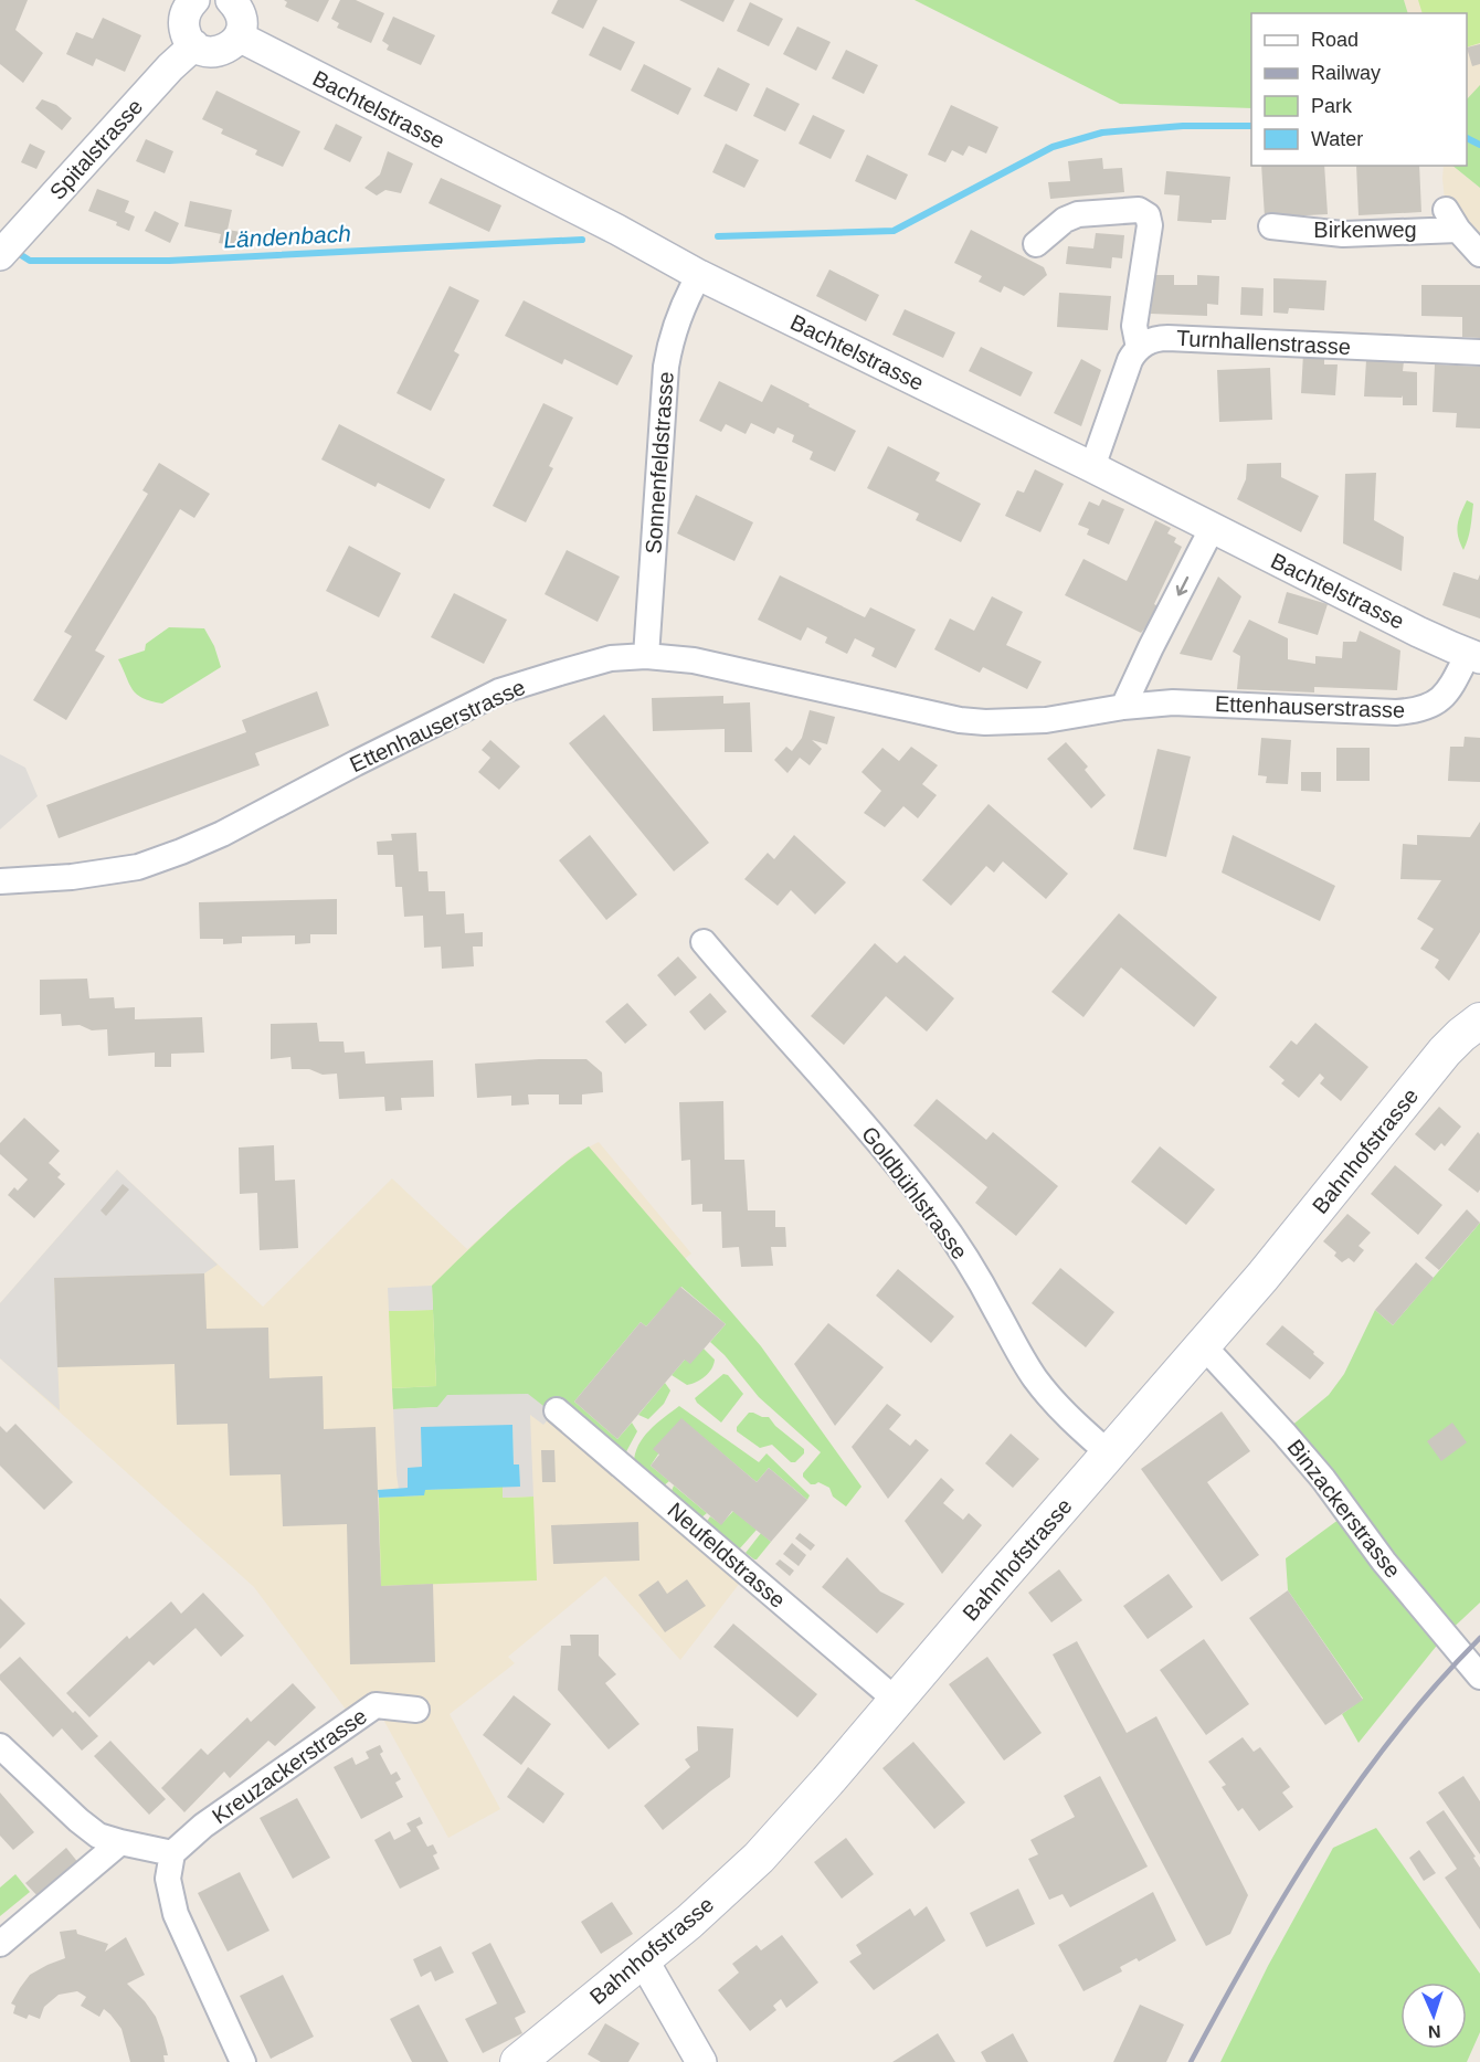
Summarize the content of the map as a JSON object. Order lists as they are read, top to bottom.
{
  "streets": {
    "main road": ["Bahnhofstrasse"],
    "street": [
      "Bachtelstrasse",
      "Spitalstrasse",
      "Birkenweg",
      "Turnhallenstrasse",
      "Sonnenfeldstrasse",
      "Ettenhauserstrasse",
      "Goldbühlstrasse",
      "Binzackerstrasse",
      "Neufeldstrasse",
      "Kreuzackerstrasse"
    ]
  },
  "crossings": [
    ["Bachtelstrasse", "Sonnenfeldstrasse"],
    ["Bachtelstrasse", "Ettenhauserstrasse"],
    ["Sonnenfeldstrasse", "Ettenhauserstrasse"],
    ["Bahnhofstrasse", "Goldbühlstrasse"],
    ["Bahnhofstrasse", "Binzackerstrasse"],
    ["Bahnhofstrasse", "Neufeldstrasse"]
  ],
  "water": ["Ländenbach"],
  "legend": [
    "Road",
    "Railway",
    "Park",
    "Water"
  ],
  "north": "bottom"
}
